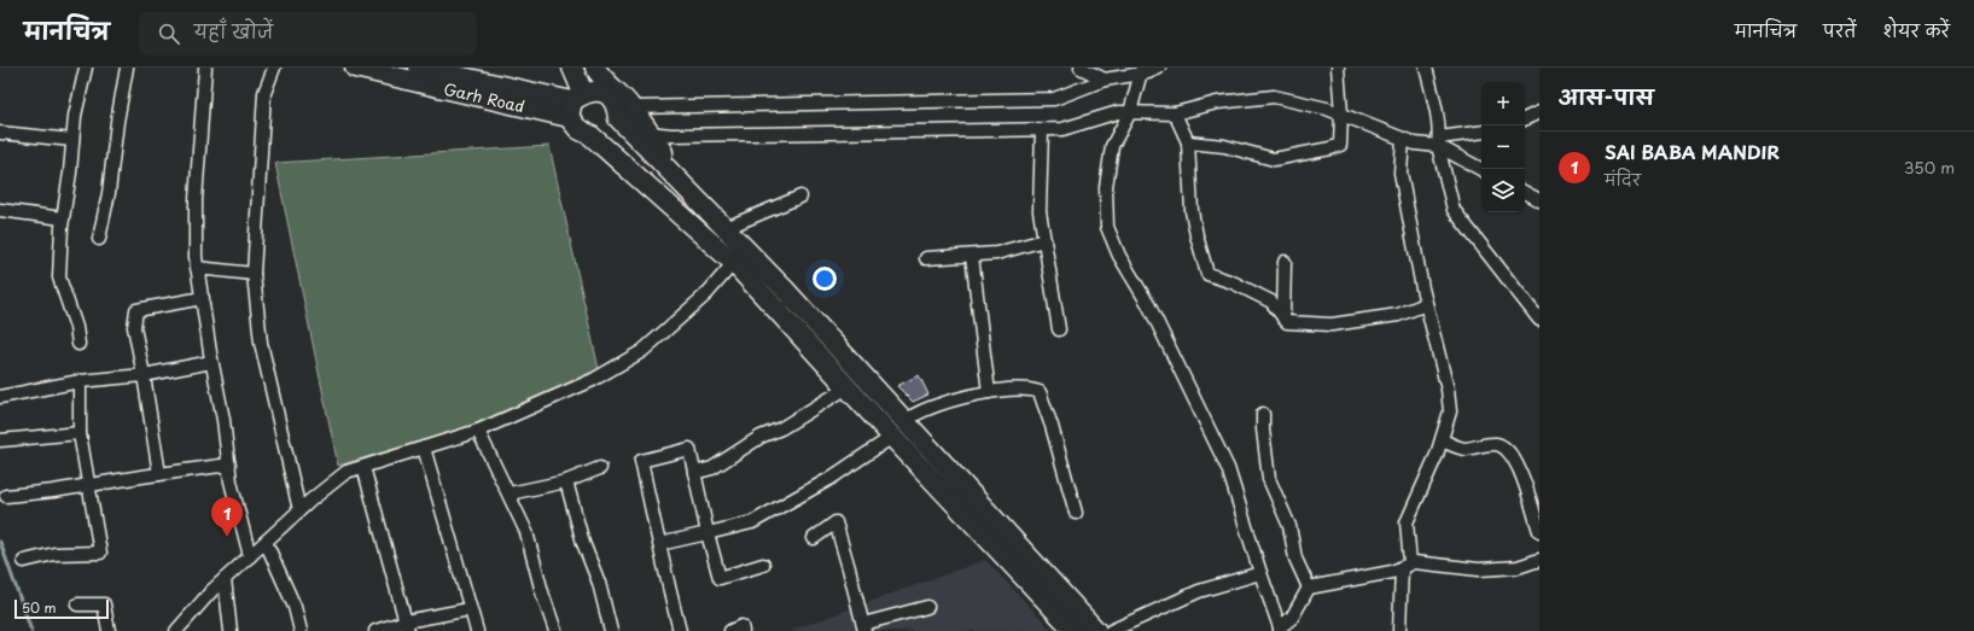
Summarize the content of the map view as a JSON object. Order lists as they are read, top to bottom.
{
  "streets": {
    "main road": ["Garh Road"]
  },
  "scale_bar": "50 m",
  "page": {
    "header": "मानचित्र",
    "search": "यहाँ खोजें",
    "nav": ["मानचित्र", "परतें", "शेयर करें"],
    "heading": "आस-पास",
    "map_buttons": ["+", "−"],
    "list": [
      {
        "mark": "1",
        "name": "SAI BABA MANDIR",
        "note": "मंदिर",
        "value": "350 m"
      }
    ],
    "pins": "1",
    "scale": "50 m"
  }
}
